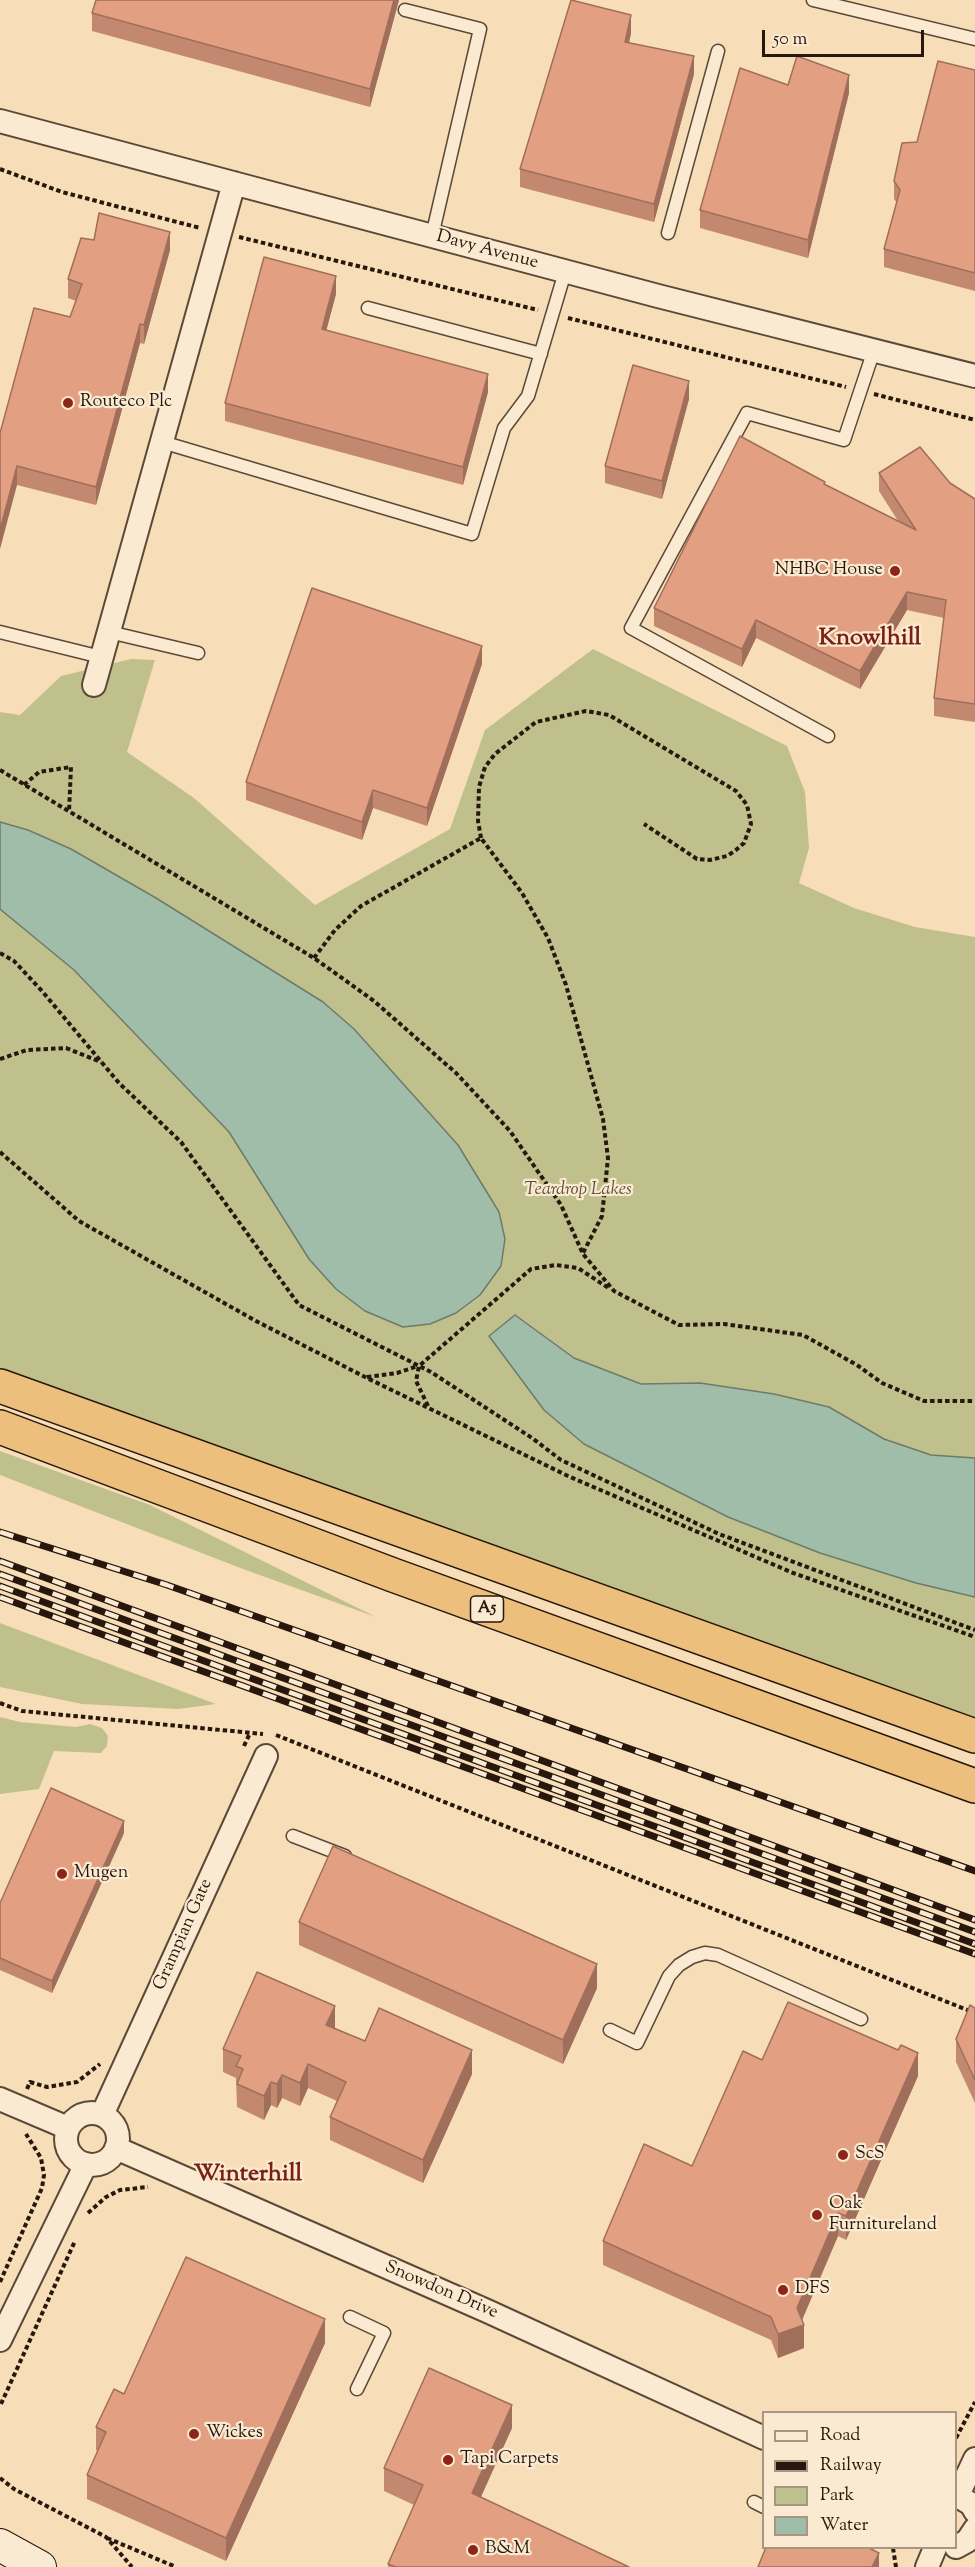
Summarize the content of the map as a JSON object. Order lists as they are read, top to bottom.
{
  "streets": {
    "highway": ["A5"],
    "street": ["Davy Avenue", "Grampian Gate", "Snowdon Drive"]
  },
  "crossings": [
    ["Grampian Gate", "Snowdon Drive"]
  ],
  "districts": ["Knowlhill", "Winterhill"],
  "parks": ["Teardrop Lakes"],
  "places": [
    "Routeco Plc",
    "NHBC House",
    "Mugen",
    "ScS",
    "Oak Furnitureland",
    "DFS",
    "Wickes",
    "Tapi Carpets",
    "B&M"
  ],
  "legend": [
    "Road",
    "Railway",
    "Park",
    "Water"
  ],
  "scale_bar": "50 m"
}
